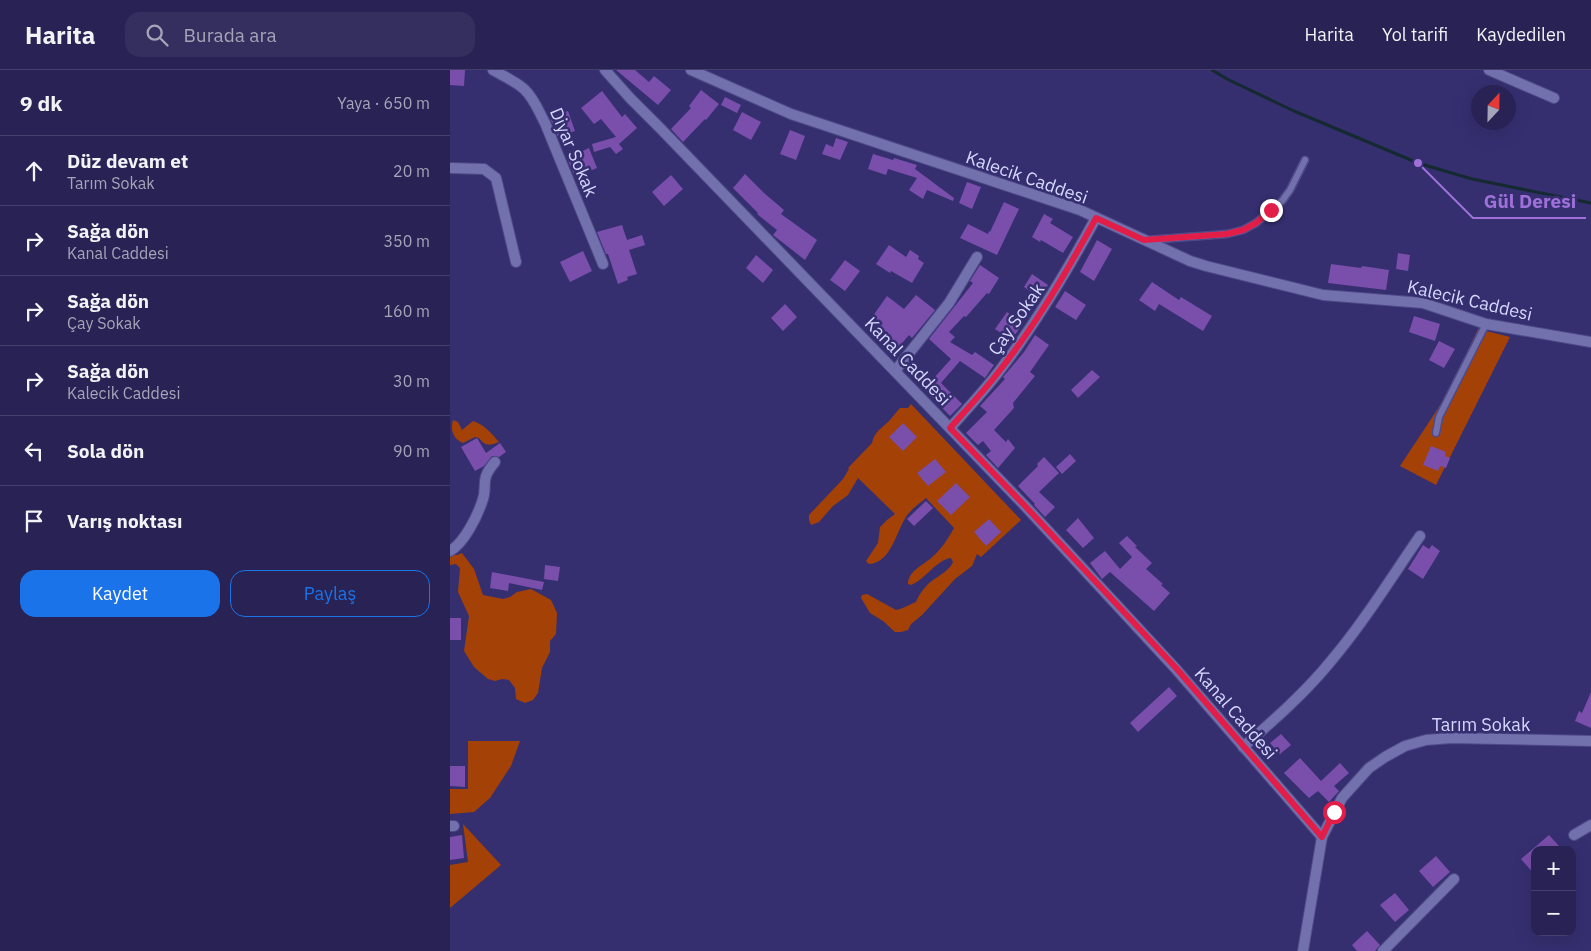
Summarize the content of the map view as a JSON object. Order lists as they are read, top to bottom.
{
  "streets": {
    "street": [
      "Diyar Sokak",
      "Kalecik Caddesi",
      "Çay Sokak",
      "Kanal Caddesi",
      "Tarım Sokak"
    ]
  },
  "crossings": [
    ["Kalecik Caddesi", "Çay Sokak"],
    ["Çay Sokak", "Kanal Caddesi"],
    ["Kanal Caddesi", "Tarım Sokak"]
  ],
  "places": ["Gül Deresi"],
  "north": "top",
  "page": {
    "header": "Harita",
    "search": "Burada ara",
    "nav": ["Harita", "Yol tarifi", "Kaydedilen"],
    "heading": ["9 dk", "Yaya · 650 m"],
    "list": [
      ["Düz devam et", "Tarım Sokak", "20 m"],
      ["Sağa dön", "Kanal Caddesi", "350 m"],
      ["Sağa dön", "Çay Sokak", "160 m"],
      ["Sağa dön", "Kalecik Caddesi", "30 m"],
      ["Sola dön", "90 m"],
      "Varış noktası"
    ],
    "buttons": ["Kaydet", "Paylaş"],
    "map_buttons": ["+", "−"]
  }
}
